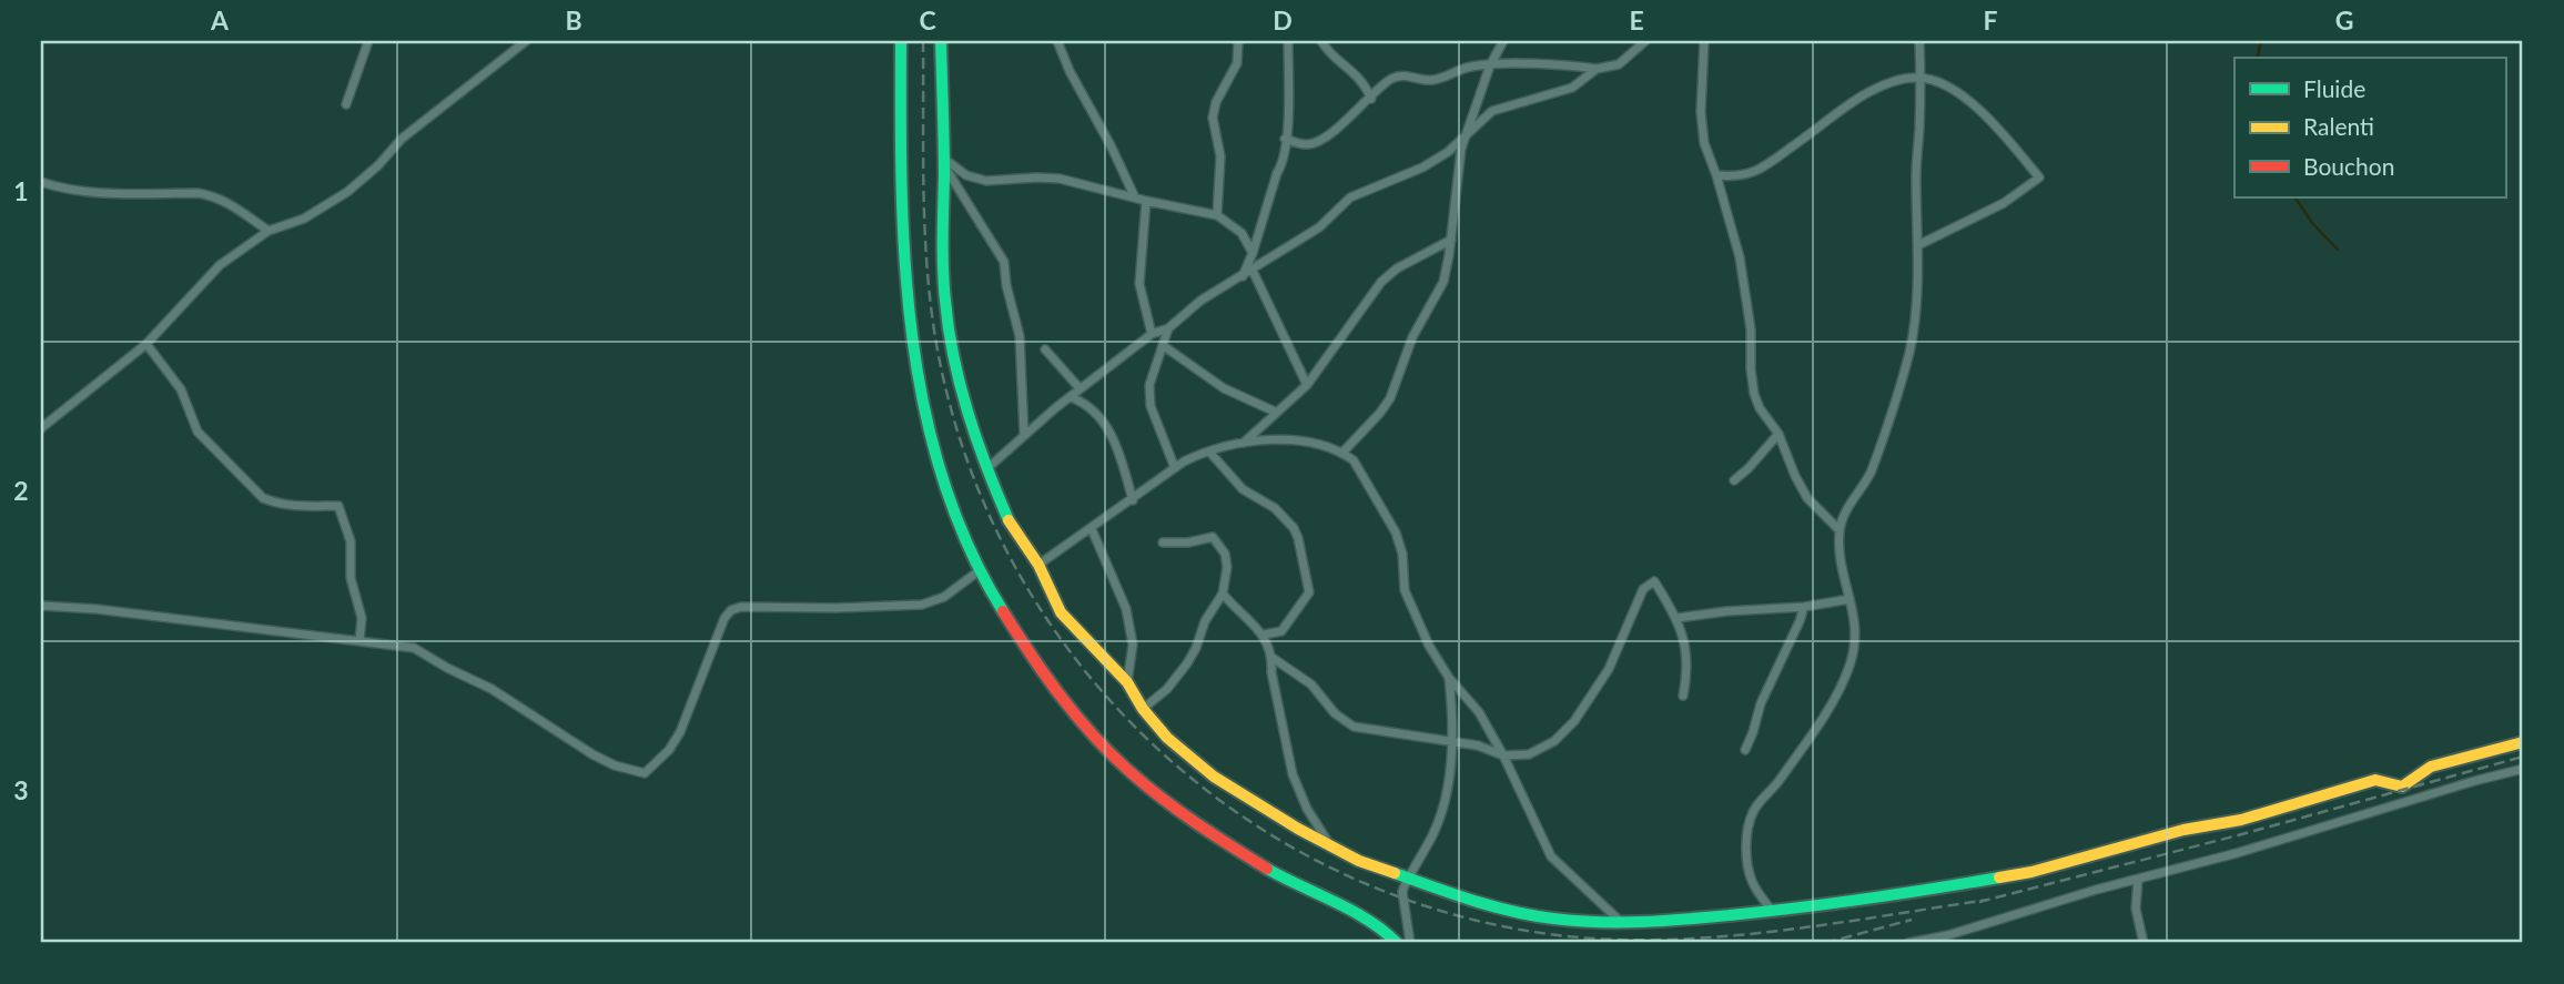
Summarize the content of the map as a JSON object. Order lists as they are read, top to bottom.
{
  "legend": ["Fluide", "Ralenti", "Bouchon"],
  "grid": {
    "columns": [
      "A",
      "B",
      "C",
      "D",
      "E",
      "F",
      "G"
    ],
    "rows": ["1", "2", "3"]
  }
}
